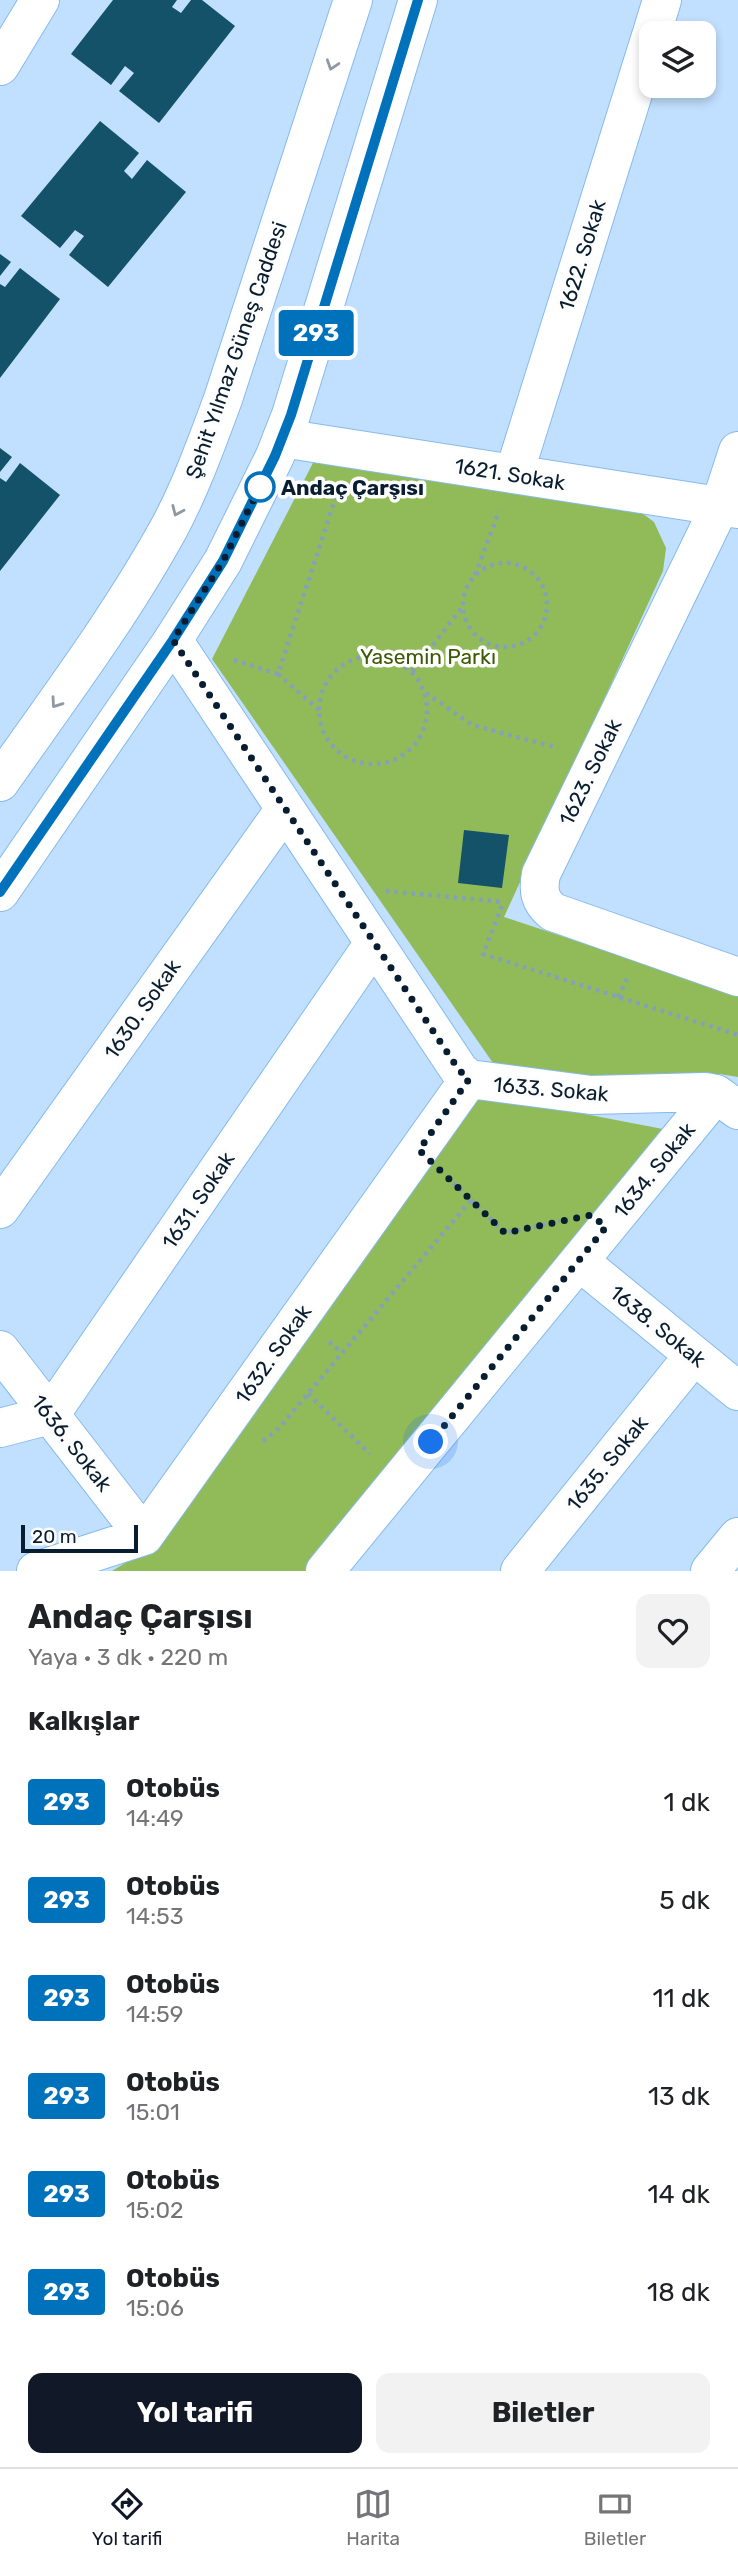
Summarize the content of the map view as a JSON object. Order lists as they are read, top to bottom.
{
  "streets": {
    "street": [
      "1622. Sokak",
      "Şehit Yılmaz Güneş Caddesi",
      "1621. Sokak",
      "1623. Sokak",
      "1630. Sokak",
      "1633. Sokak",
      "1634. Sokak",
      "1631. Sokak",
      "1638. Sokak",
      "1632. Sokak",
      "1636. Sokak",
      "1635. Sokak"
    ]
  },
  "crossings": [
    ["1622. Sokak", "1621. Sokak"],
    ["1621. Sokak", "1623. Sokak"],
    ["1630. Sokak", "1633. Sokak"],
    ["1633. Sokak", "1634. Sokak"],
    ["1633. Sokak", "1631. Sokak"],
    ["1633. Sokak", "1632. Sokak"],
    ["1634. Sokak", "1638. Sokak"],
    ["1631. Sokak", "1636. Sokak"],
    ["1638. Sokak", "1635. Sokak"],
    ["1632. Sokak", "1636. Sokak"]
  ],
  "parks": ["Yasemin Parkı"],
  "places": ["Andaç Çarşısı"],
  "lines": ["bus line 293"],
  "scale_bar": "20 m",
  "page": {
    "on_map": "293",
    "scale": "20 m",
    "heading": [
      ["Andaç Çarşısı", "Yaya · 3 dk · 220 m"],
      "Kalkışlar"
    ],
    "list": [
      {
        "mark": "293",
        "name": "Otobüs",
        "note": "14:49",
        "value": "1 dk"
      },
      {
        "mark": "293",
        "name": "Otobüs",
        "note": "14:53",
        "value": "5 dk"
      },
      {
        "mark": "293",
        "name": "Otobüs",
        "note": "14:59",
        "value": "11 dk"
      },
      {
        "mark": "293",
        "name": "Otobüs",
        "note": "15:01",
        "value": "13 dk"
      },
      {
        "mark": "293",
        "name": "Otobüs",
        "note": "15:02",
        "value": "14 dk"
      },
      {
        "mark": "293",
        "name": "Otobüs",
        "note": "15:06",
        "value": "18 dk"
      }
    ],
    "buttons": ["Yol tarifi", "Biletler"],
    "tabs": ["Yol tarifi", "Harita", "Biletler"]
  }
}
